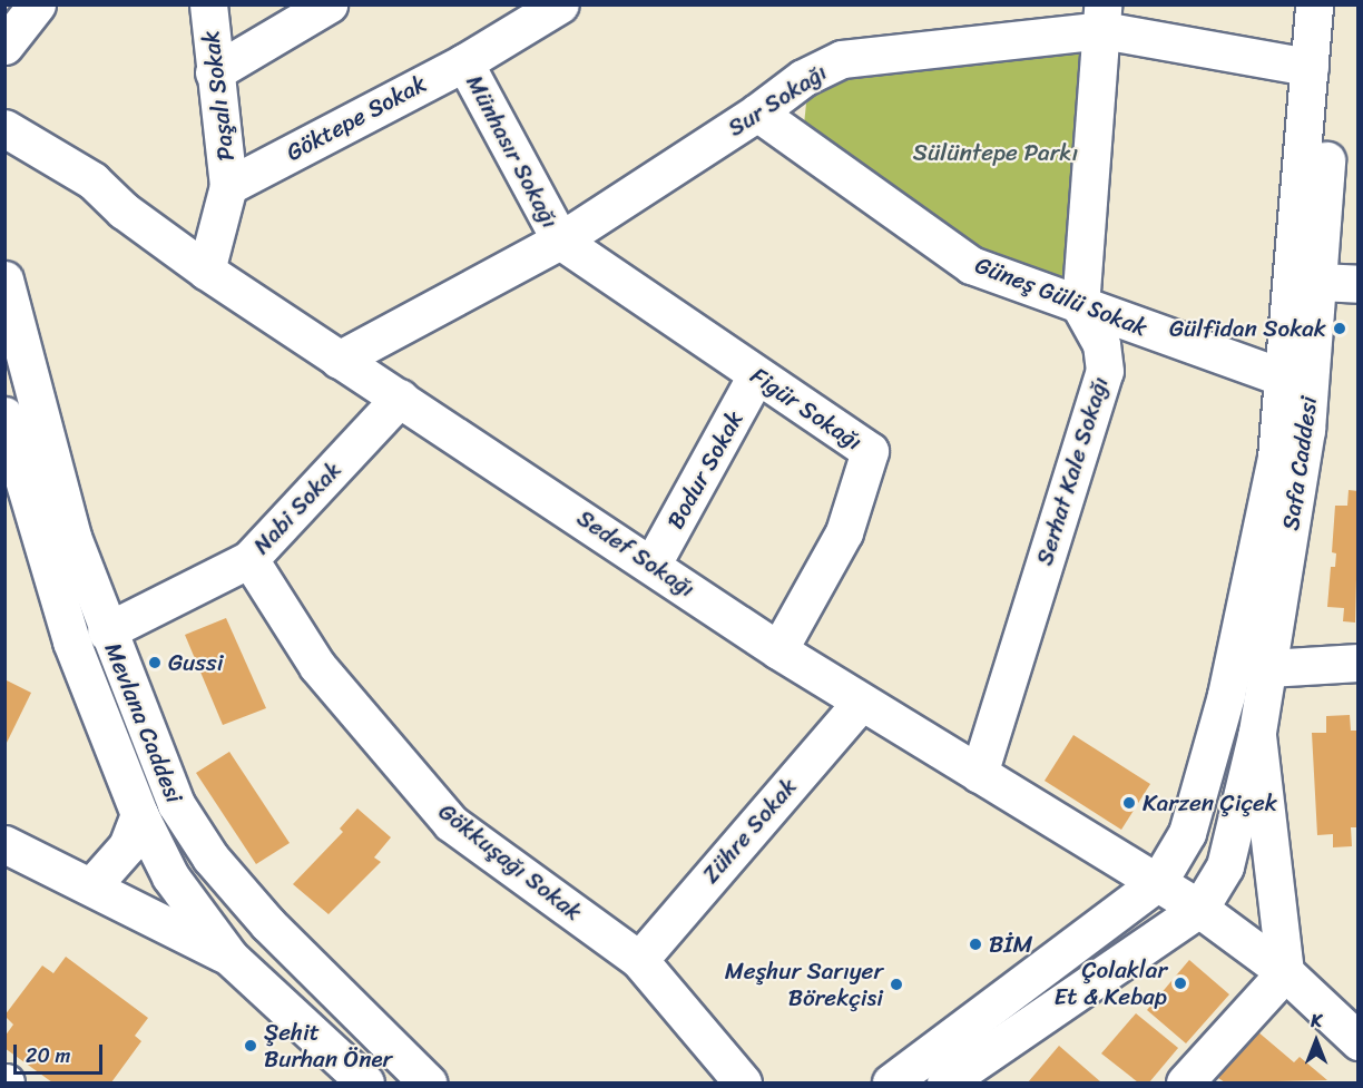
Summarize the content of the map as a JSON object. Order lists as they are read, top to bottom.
{
  "streets": {
    "street": [
      "Paşalı Sokak",
      "Sur Sokağı",
      "Göktepe Sokak",
      "Münhasır Sokağı",
      "Güneş Gülü Sokak",
      "Figür Sokağı",
      "Safa Caddesi",
      "Bodur Sokak",
      "Serhat Kale Sokağı",
      "Nabi Sokak",
      "Sedef Sokağı",
      "Mevlana Caddesi",
      "Zühre Sokak",
      "Gökkuşağı Sokak"
    ]
  },
  "crossings": [
    ["Paşalı Sokak", "Göktepe Sokak"],
    ["Sur Sokağı", "Münhasır Sokağı"],
    ["Sur Sokağı", "Güneş Gülü Sokak"],
    ["Sur Sokağı", "Figür Sokağı"],
    ["Sur Sokağı", "Safa Caddesi"],
    ["Sur Sokağı", "Sedef Sokağı"],
    ["Göktepe Sokak", "Münhasır Sokağı"],
    ["Münhasır Sokağı", "Figür Sokağı"],
    ["Güneş Gülü Sokak", "Safa Caddesi"],
    ["Güneş Gülü Sokak", "Serhat Kale Sokağı"],
    ["Figür Sokağı", "Bodur Sokak"],
    ["Figür Sokağı", "Sedef Sokağı"],
    ["Safa Caddesi", "Sedef Sokağı"],
    ["Bodur Sokak", "Sedef Sokağı"],
    ["Serhat Kale Sokağı", "Sedef Sokağı"],
    ["Nabi Sokak", "Sedef Sokağı"],
    ["Nabi Sokak", "Mevlana Caddesi"],
    ["Nabi Sokak", "Gökkuşağı Sokak"],
    ["Sedef Sokağı", "Zühre Sokak"],
    ["Zühre Sokak", "Gökkuşağı Sokak"]
  ],
  "parks": ["Sülüntepe Parkı"],
  "places": [
    "Gülfidan Sokak",
    "Gussi",
    "Karzen Çiçek",
    "BİM",
    "Çolaklar Et & Kebap",
    "Meşhur Sarıyer Börekçisi",
    "Şehit Burhan Öner"
  ],
  "scale_bar": "20 m",
  "north": "top"
}
